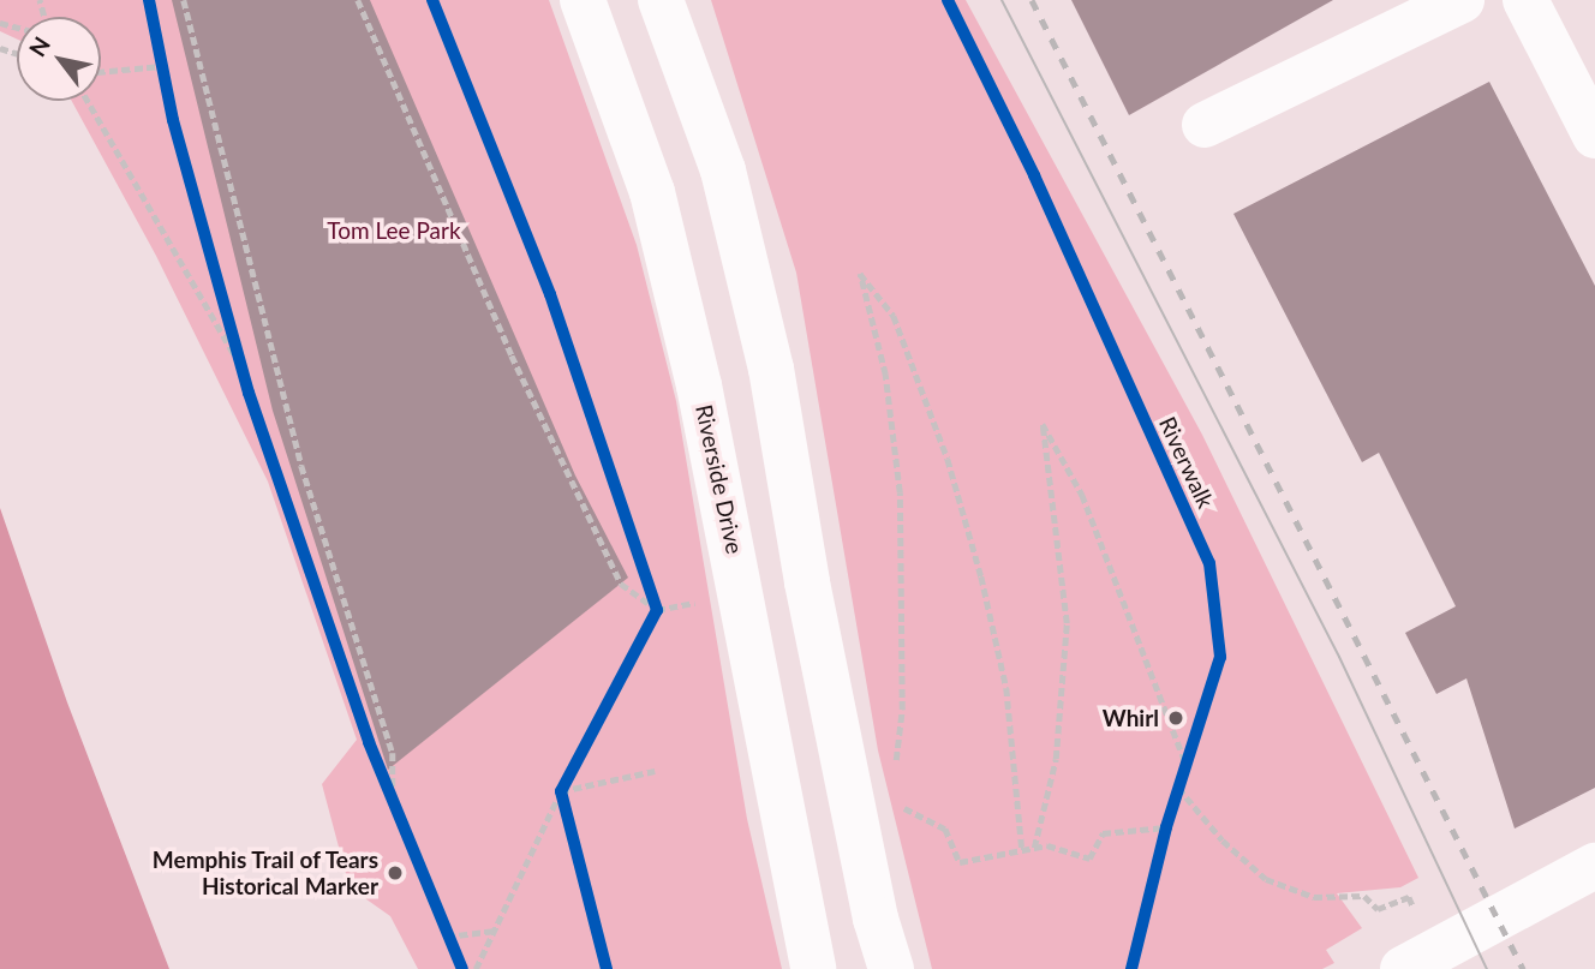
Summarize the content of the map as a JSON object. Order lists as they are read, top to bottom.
{
  "streets": {
    "main road": ["Riverside Drive"],
    "cycle path": ["Riverwalk"]
  },
  "parks": ["Tom Lee Park"],
  "places": ["Whirl", "Memphis Trail of Tears Historical Marker"],
  "north": "top left"
}
